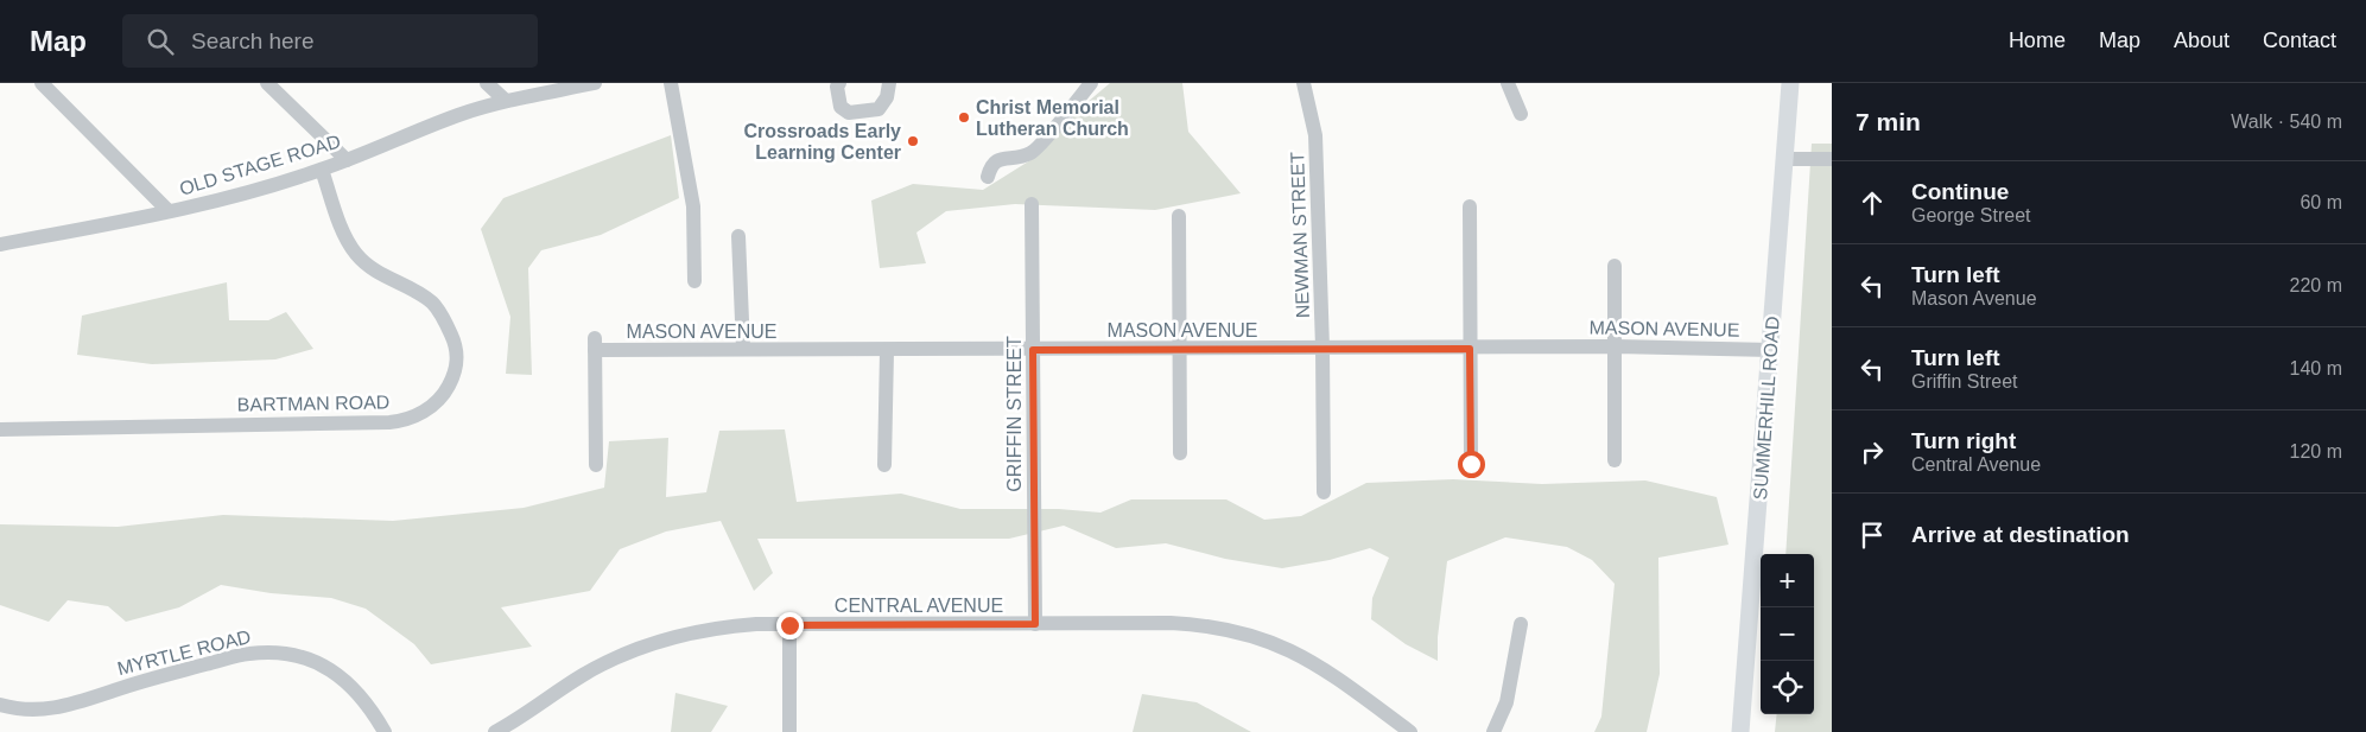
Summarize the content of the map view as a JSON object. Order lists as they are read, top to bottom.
{
  "streets": {
    "main road": ["SUMMERHILL ROAD"],
    "street": [
      "OLD STAGE ROAD",
      "NEWMAN STREET",
      "MASON AVENUE",
      "BARTMAN ROAD",
      "GRIFFIN STREET",
      "CENTRAL AVENUE",
      "MYRTLE ROAD"
    ]
  },
  "crossings": [
    ["OLD STAGE ROAD", "BARTMAN ROAD"],
    ["NEWMAN STREET", "MASON AVENUE"],
    ["MASON AVENUE", "SUMMERHILL ROAD"],
    ["MASON AVENUE", "GRIFFIN STREET"],
    ["GRIFFIN STREET", "CENTRAL AVENUE"]
  ],
  "places": ["Christ Memorial Lutheran Church", "Crossroads Early Learning Center"],
  "page": {
    "header": "Map",
    "search": "Search here",
    "nav": [
      "Home",
      "Map",
      "About",
      "Contact"
    ],
    "heading": ["7 min", "Walk · 540 m"],
    "list": [
      ["Continue", "George Street", "60 m"],
      ["Turn left", "Mason Avenue", "220 m"],
      ["Turn left", "Griffin Street", "140 m"],
      ["Turn right", "Central Avenue", "120 m"],
      "Arrive at destination"
    ],
    "map_buttons": ["+", "−"]
  }
}
